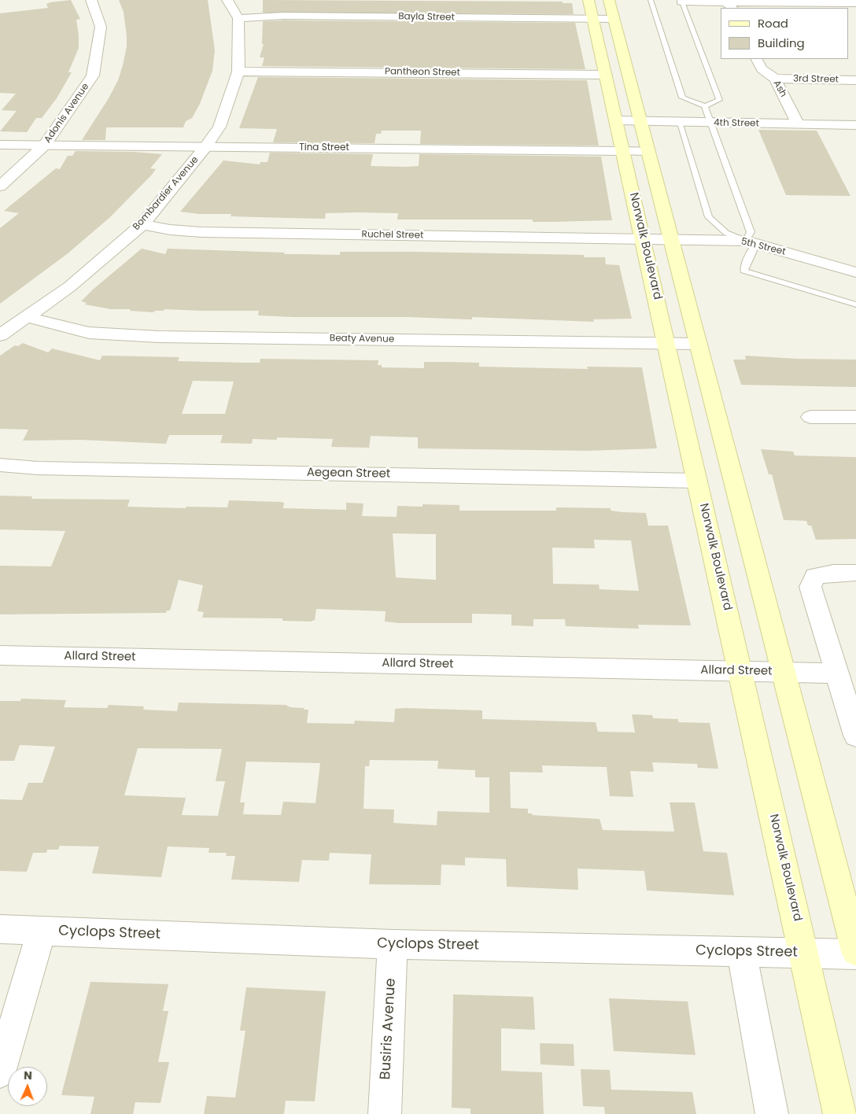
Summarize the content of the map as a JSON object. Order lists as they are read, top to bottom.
{
  "streets": {
    "main road": ["Norwalk Boulevard"],
    "street": [
      "Bayla Street",
      "Pantheon Street",
      "3rd Street",
      "Ash",
      "Adonis Avenue",
      "4th Street",
      "Tina Street",
      "Bombardier Avenue",
      "Ruchel Street",
      "5th Street",
      "Beaty Avenue",
      "Aegean Street",
      "Allard Street",
      "Cyclops Street",
      "Busiris Avenue"
    ]
  },
  "crossings": [
    ["Bayla Street", "Bombardier Avenue"],
    ["Bayla Street", "Norwalk Boulevard"],
    ["Pantheon Street", "Bombardier Avenue"],
    ["Pantheon Street", "Norwalk Boulevard"],
    ["3rd Street", "Ash"],
    ["Ash", "4th Street"],
    ["Adonis Avenue", "Tina Street"],
    ["4th Street", "Norwalk Boulevard"],
    ["Tina Street", "Bombardier Avenue"],
    ["Tina Street", "Norwalk Boulevard"],
    ["Bombardier Avenue", "Ruchel Street"],
    ["Bombardier Avenue", "Beaty Avenue"],
    ["Ruchel Street", "Norwalk Boulevard"],
    ["Ruchel Street", "5th Street"],
    ["Norwalk Boulevard", "5th Street"],
    ["Norwalk Boulevard", "Beaty Avenue"],
    ["Norwalk Boulevard", "Aegean Street"],
    ["Norwalk Boulevard", "Allard Street"],
    ["Norwalk Boulevard", "Cyclops Street"],
    ["Cyclops Street", "Busiris Avenue"]
  ],
  "legend": ["Road", "Building"],
  "north": "top"
}
